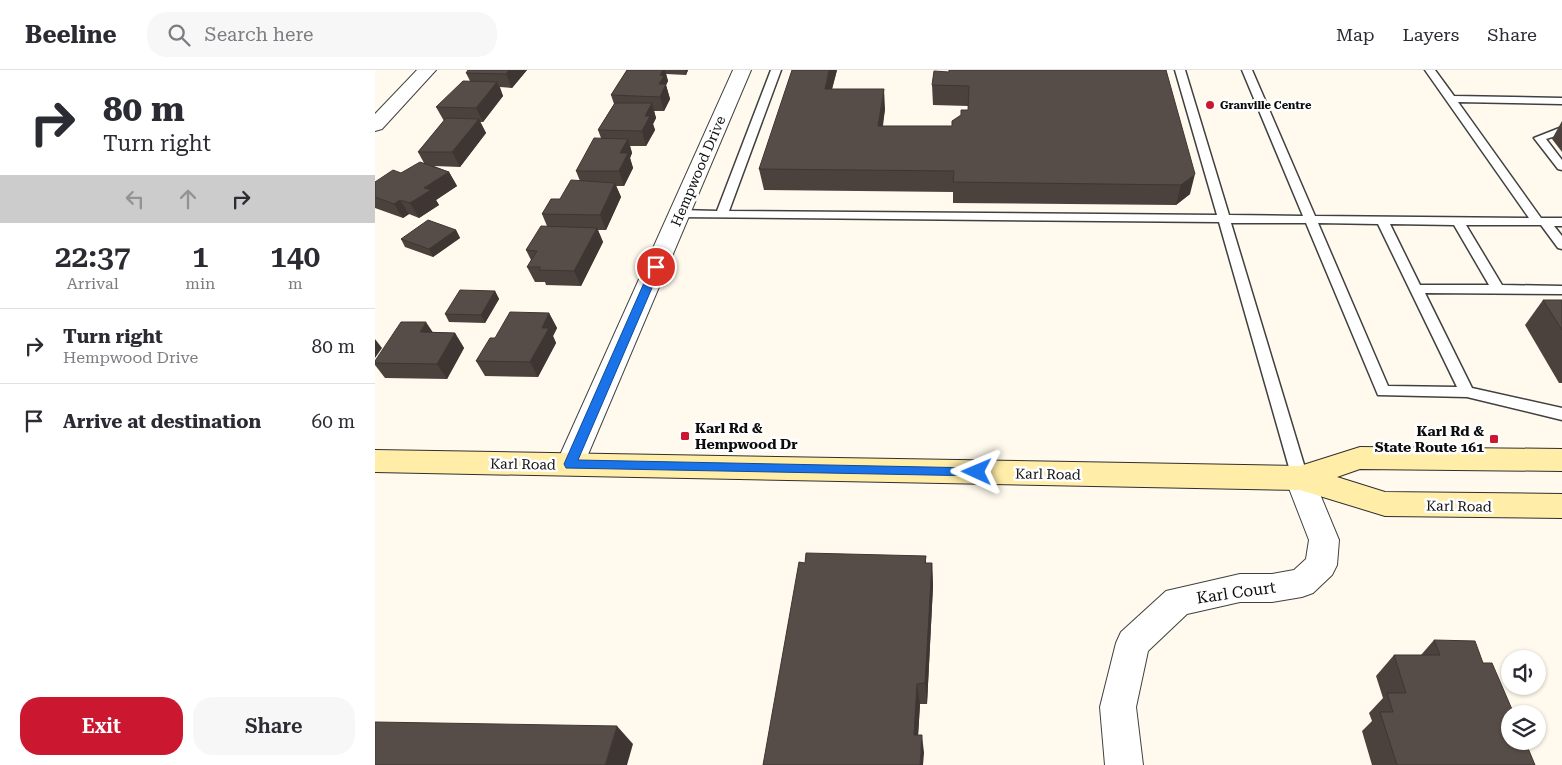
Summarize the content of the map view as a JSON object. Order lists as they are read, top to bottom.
{
  "streets": {
    "main road": ["Karl Road"],
    "street": ["Hempwood Drive", "Karl Court"]
  },
  "crossings": [
    ["Hempwood Drive", "Karl Road"],
    ["Karl Road", "Karl Court"]
  ],
  "places": {
    "other": ["Granville Centre"],
    "transit": ["Karl Rd & Hempwood Dr", "Karl Rd & State Route 161"]
  },
  "page": {
    "header": "Beeline",
    "search": "Search here",
    "nav": ["Map", "Layers", "Share"],
    "turn": ["80 m", "Turn right"],
    "eta": [
      "22:37",
      "Arrival",
      "1",
      "min",
      "140",
      "m"
    ],
    "list": [
      {
        "name": "Turn right",
        "note": "Hempwood Drive",
        "value": "80 m"
      },
      {
        "name": "Arrive at destination",
        "value": "60 m"
      }
    ],
    "buttons": ["Exit", "Share"]
  }
}
